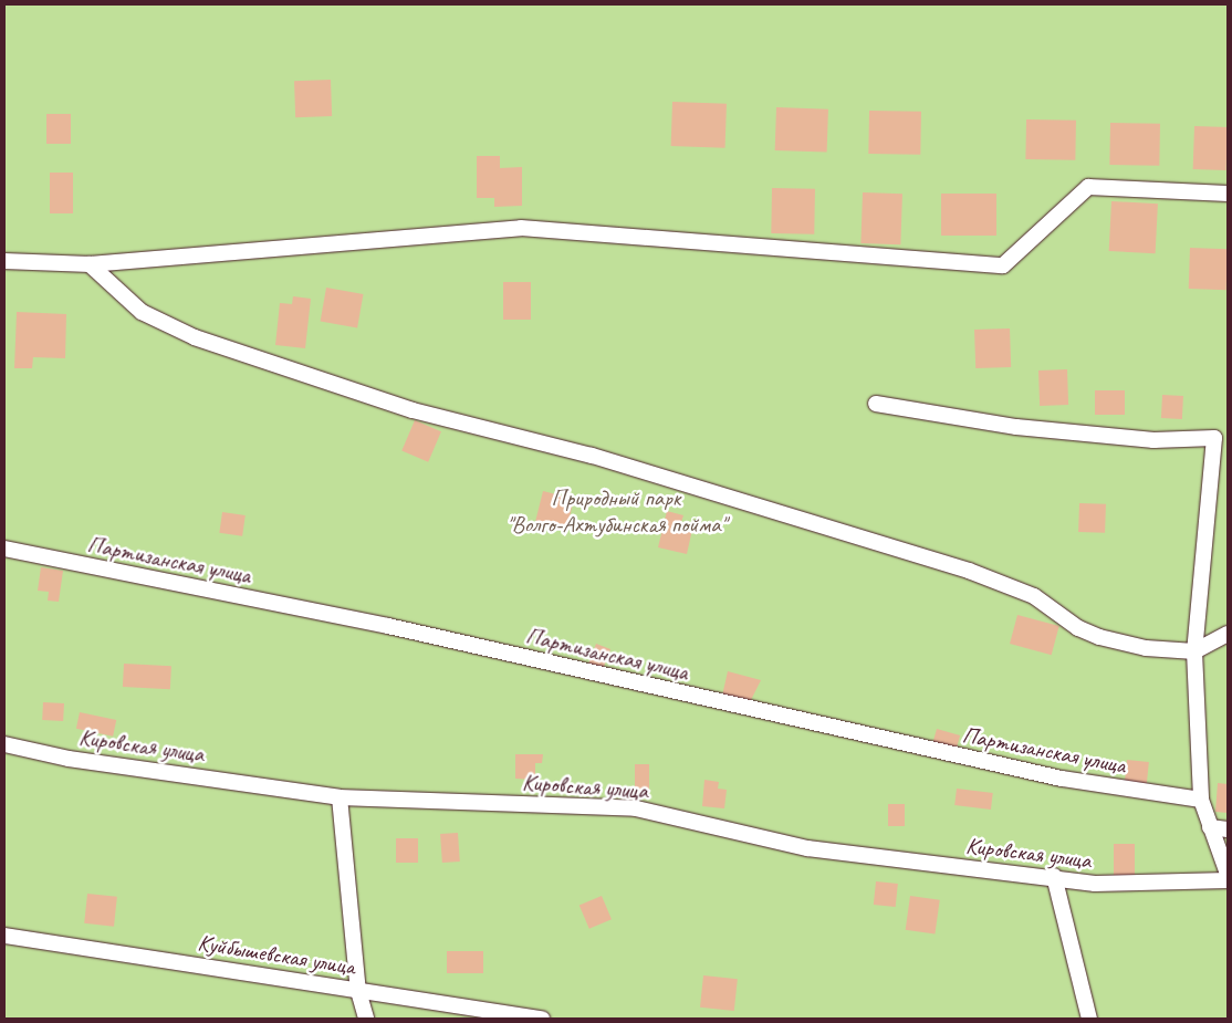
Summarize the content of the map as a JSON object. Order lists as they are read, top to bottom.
{
  "streets": {
    "street": ["Партизанская улица", "Кировская улица", "Куйбышевская улица"]
  },
  "parks": ["Природный парк \"Волго-Ахтубинская пойма\""]
}
